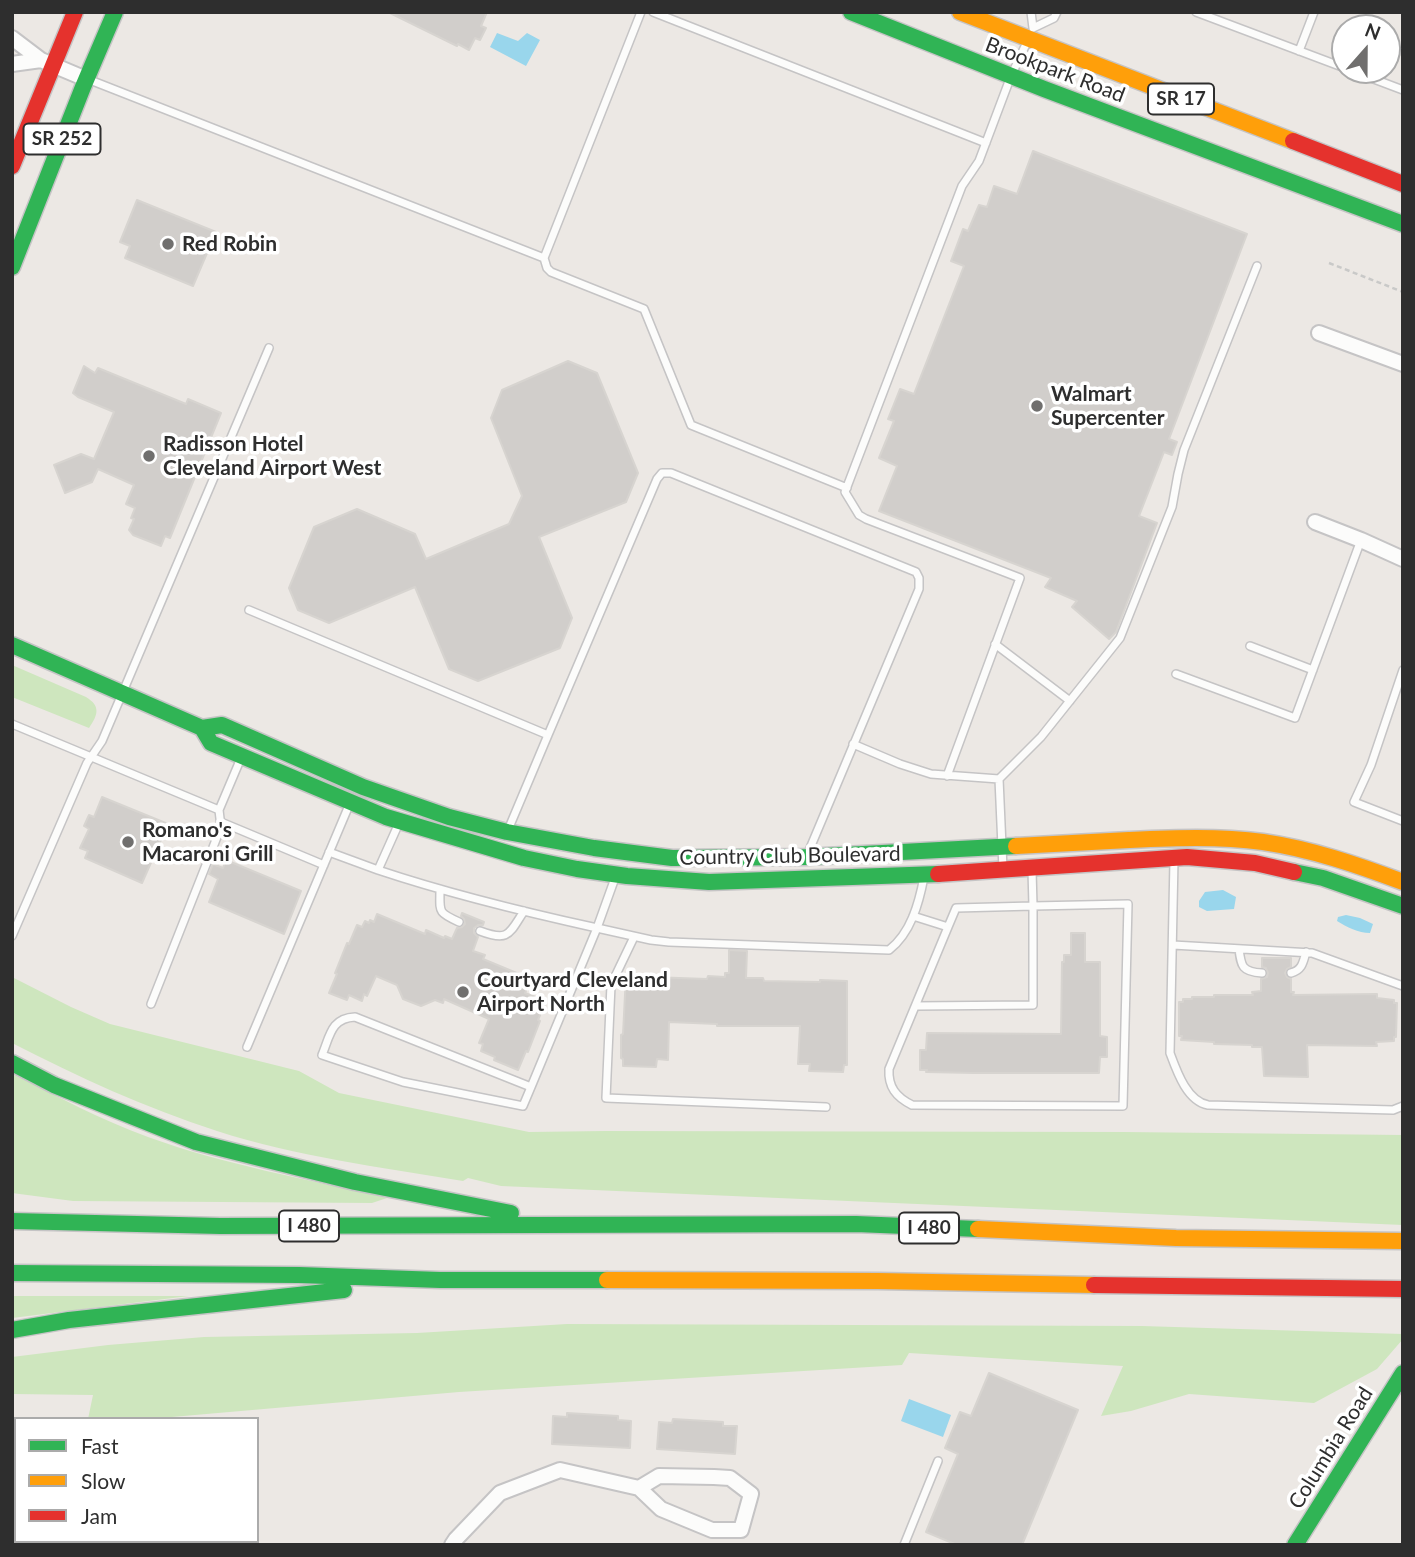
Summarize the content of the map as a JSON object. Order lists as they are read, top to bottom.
{
  "streets": {
    "main road": [
      "Brookpark Road",
      "SR 17",
      "SR 252",
      "Country Club Boulevard",
      "I 480",
      "Columbia Road"
    ]
  },
  "places": [
    "Red Robin",
    "Walmart Supercenter",
    "Radisson Hotel Cleveland Airport West",
    "Romano's Macaroni Grill",
    "Courtyard Cleveland Airport North"
  ],
  "legend": ["Fast", "Slow", "Jam"],
  "north": "top"
}
